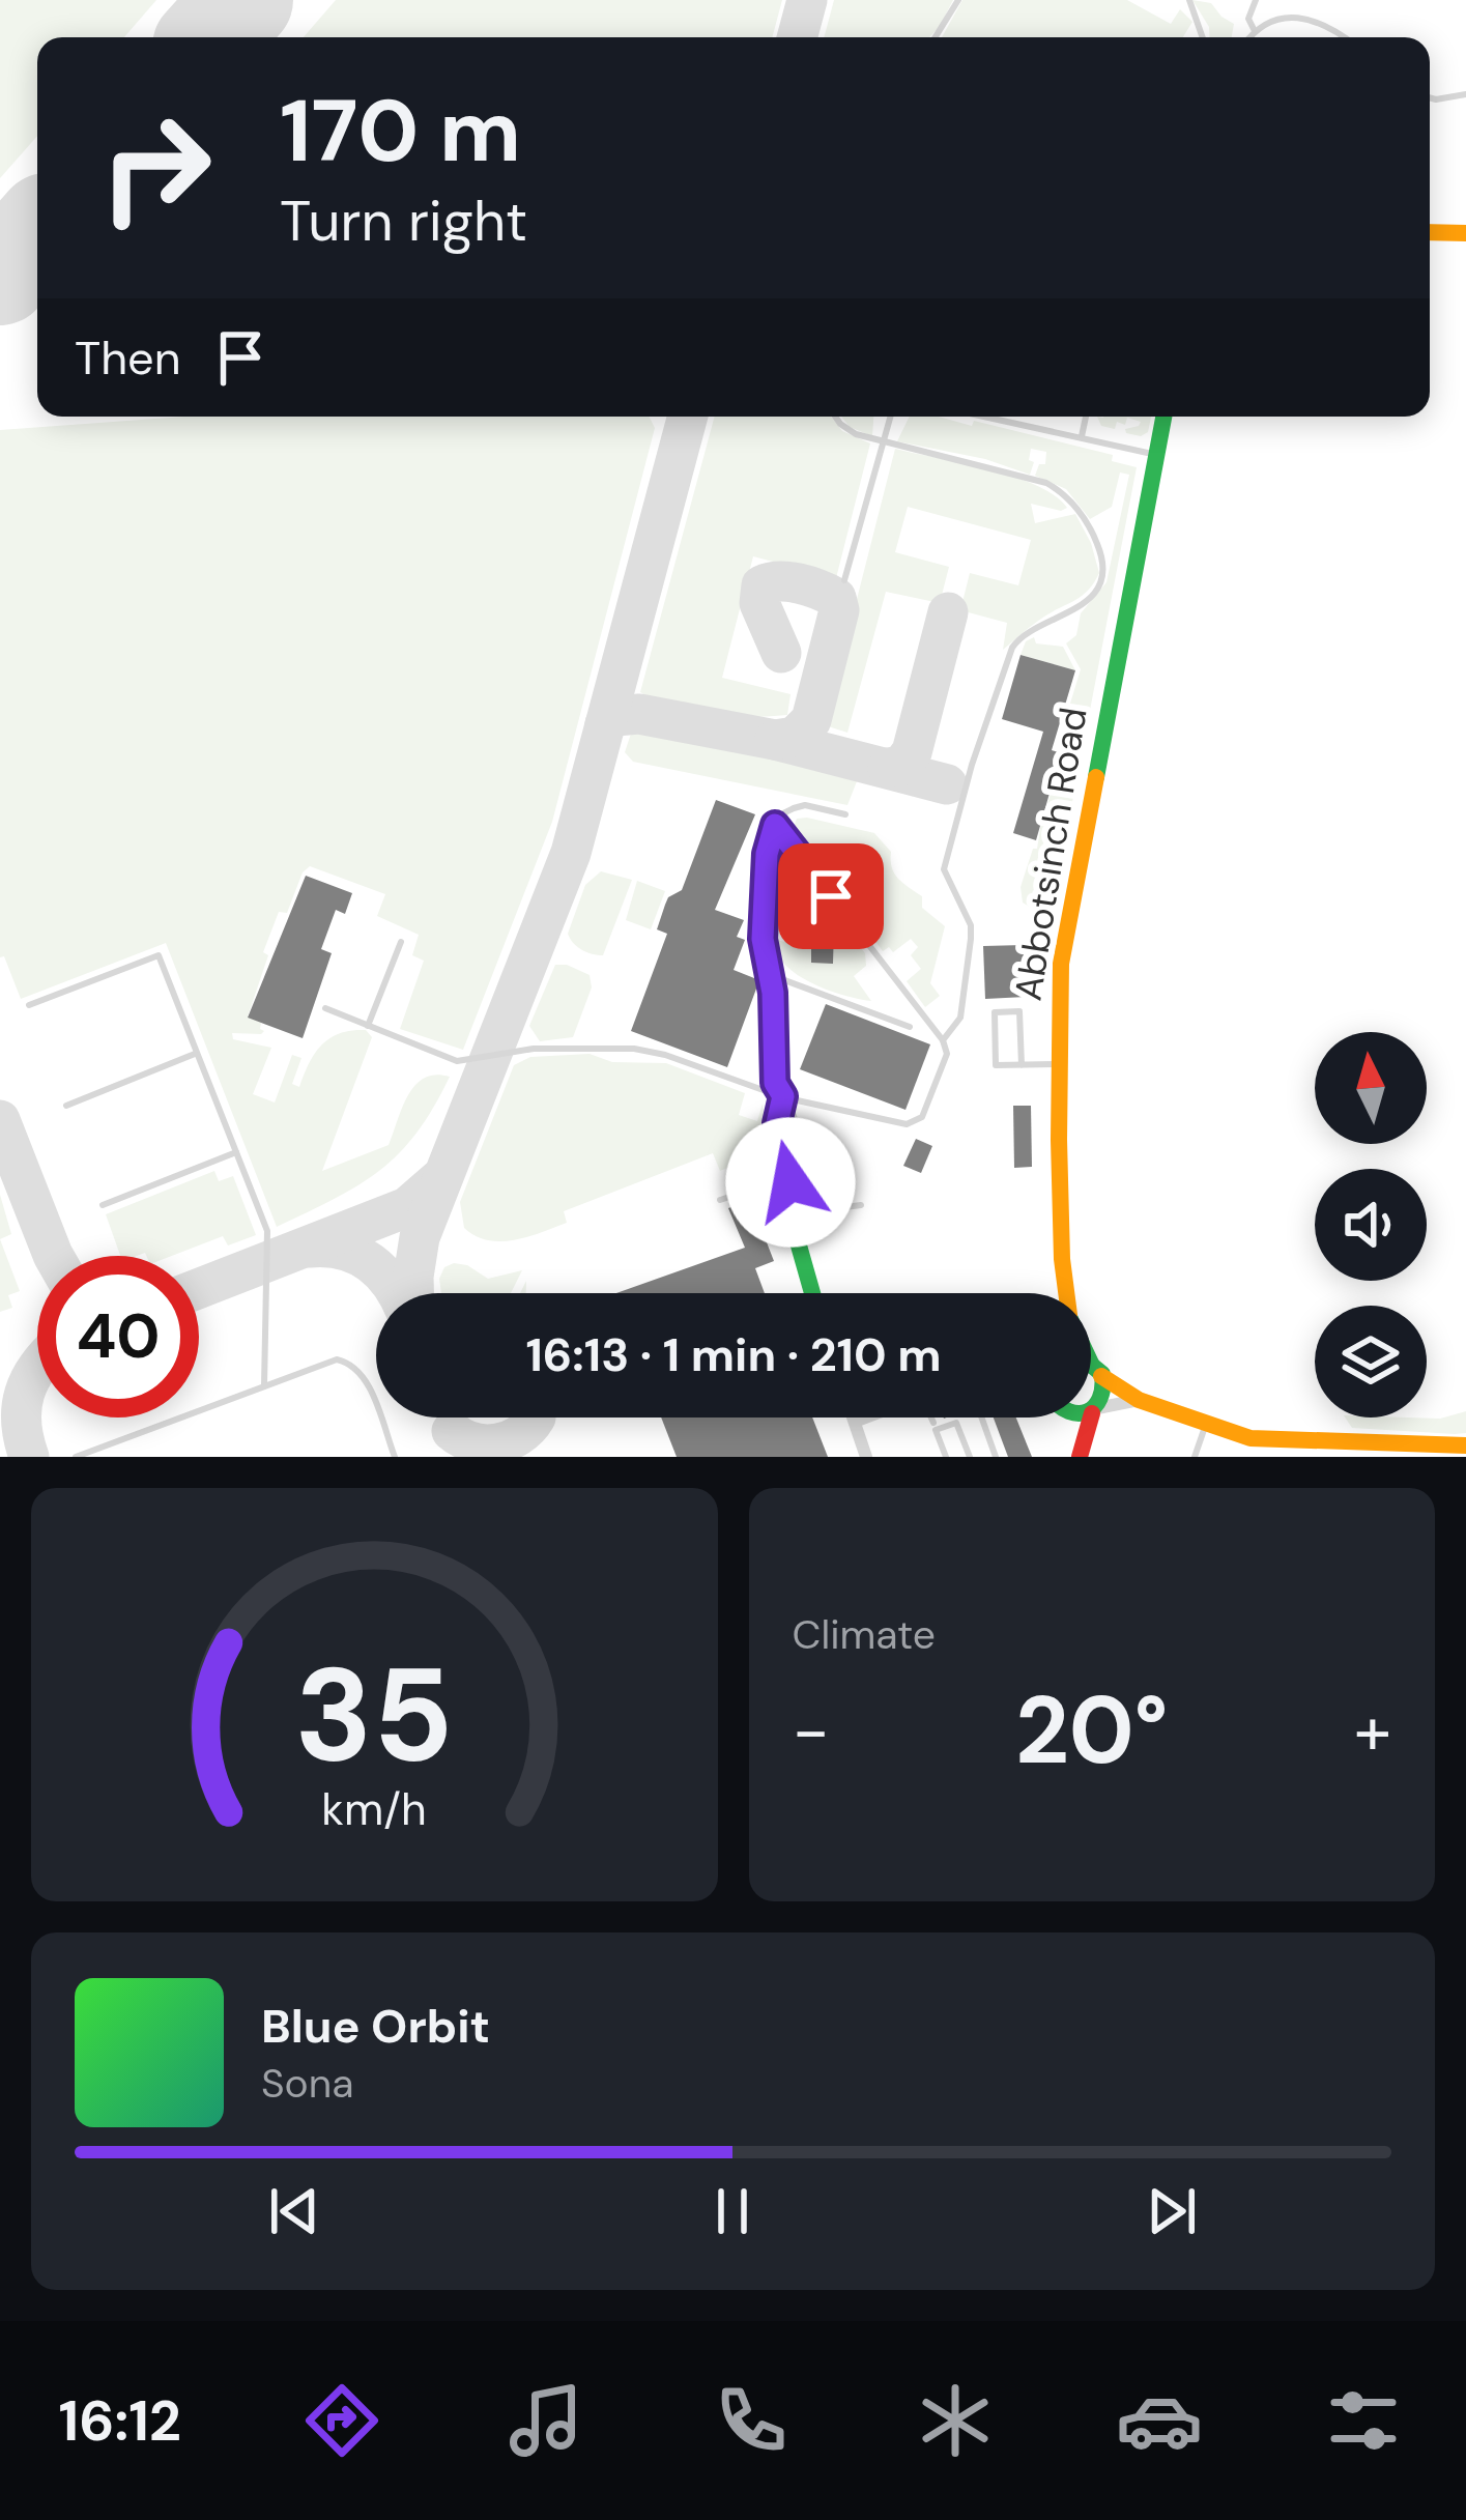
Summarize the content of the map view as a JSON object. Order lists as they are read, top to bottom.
{
  "streets": {
    "street": ["Abbotsinch Road"]
  },
  "north": "top",
  "page": {
    "turn": ["170 m", "Turn right"],
    "then": "Then",
    "limit": "40",
    "trip": "16:13 · 1 min · 210 m",
    "tile": "Climate",
    "heat": ["−", "20°", "+"],
    "song": ["Blue Orbit", "Sona"],
    "tabs": "16:12",
    "gauge": ["35", "km/h"]
  }
}
